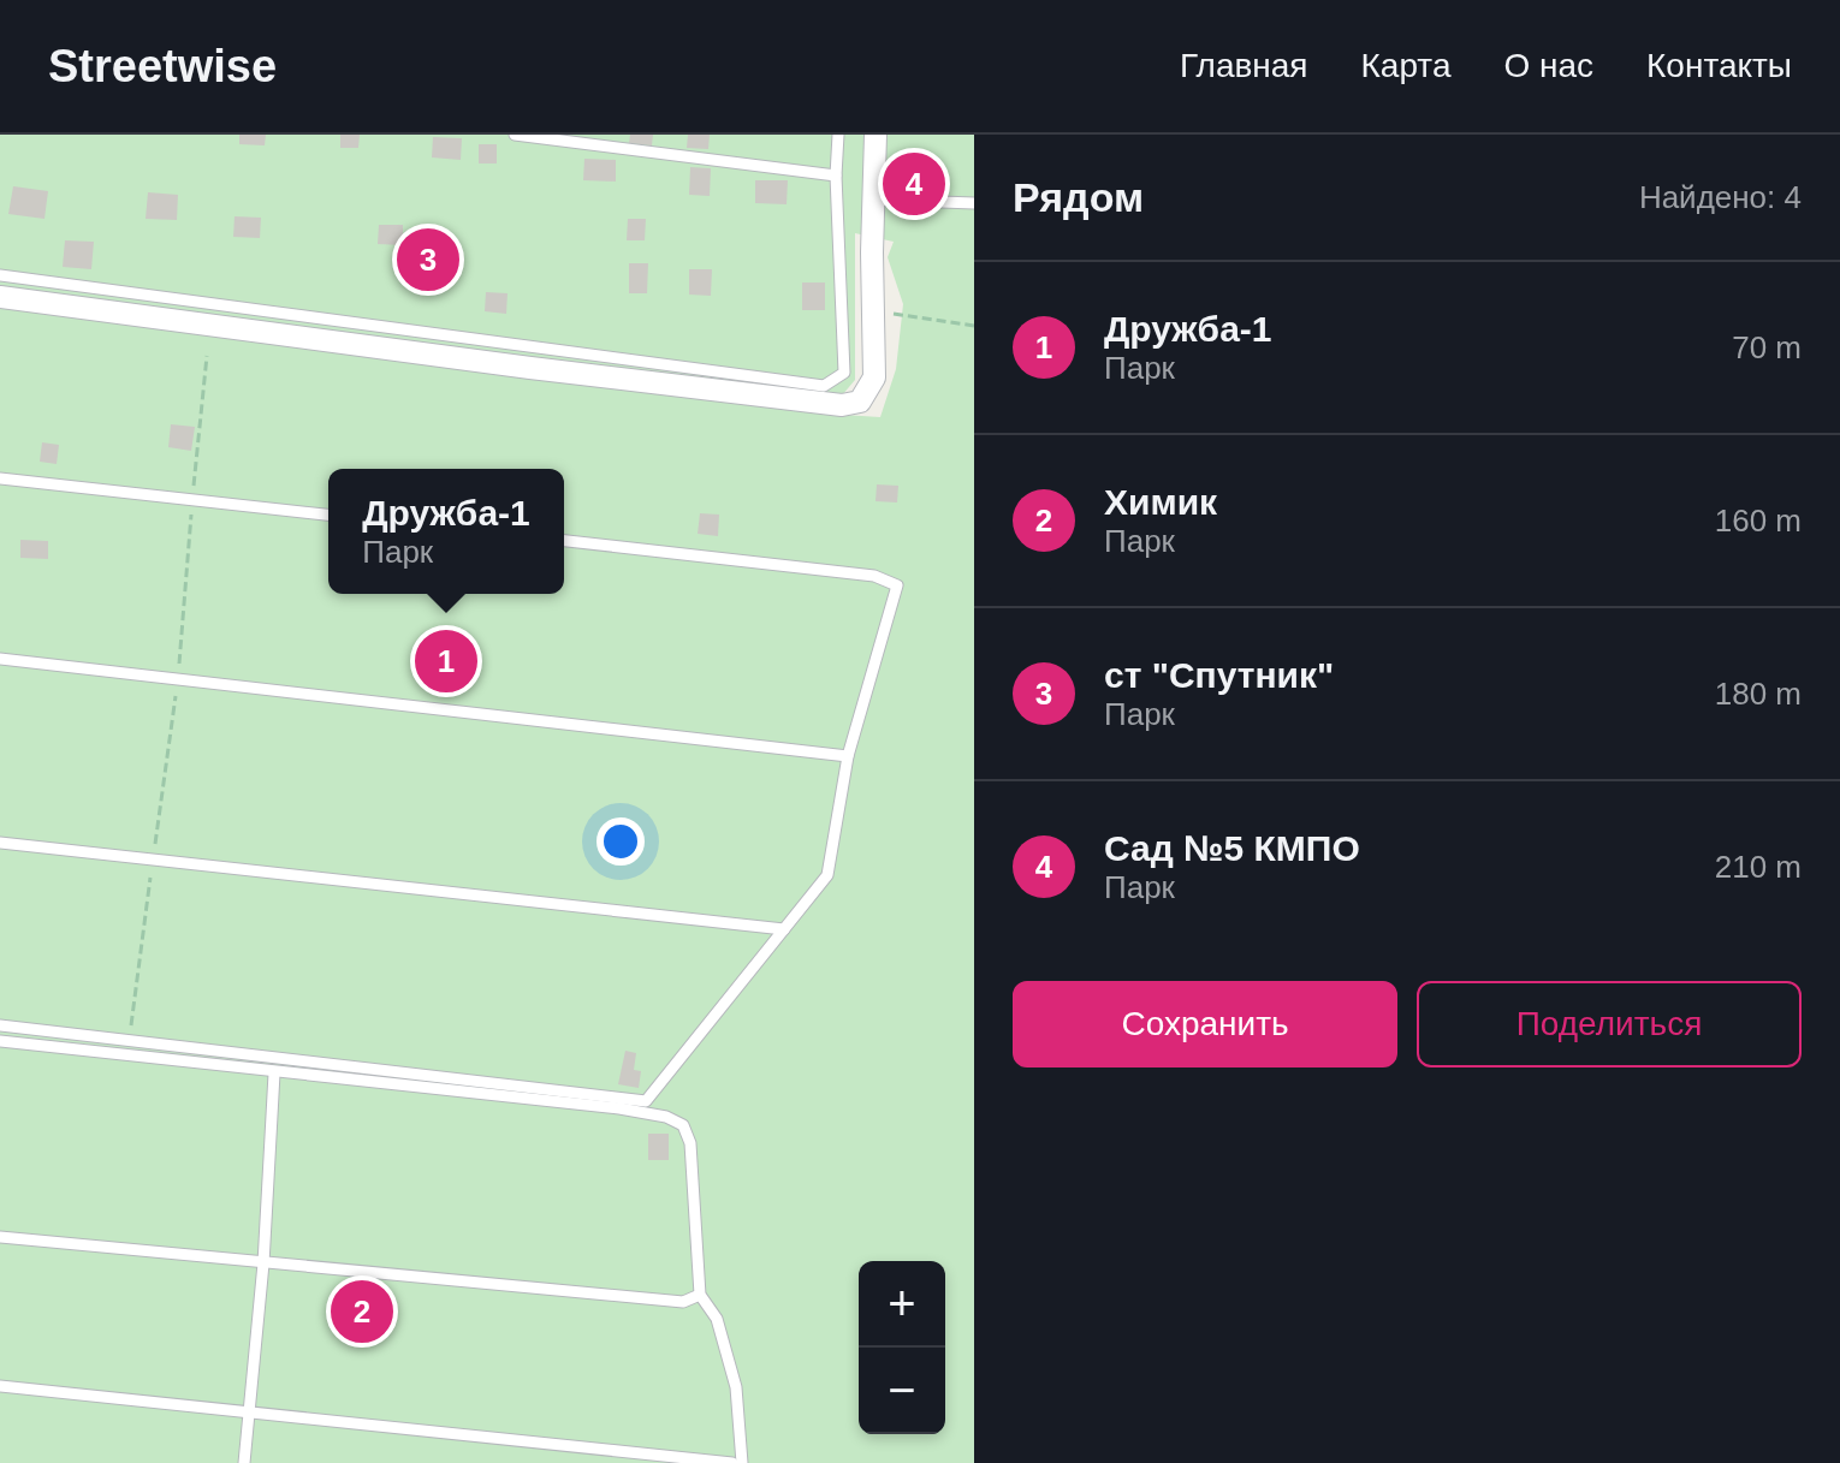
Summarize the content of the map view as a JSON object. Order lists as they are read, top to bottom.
{
  "page": {
    "header": "Streetwise",
    "nav": [
      "Главная",
      "Карта",
      "О нас",
      "Контакты"
    ],
    "heading": ["Рядом", "Найдено: 4"],
    "pins": [
      "4",
      "3",
      "1",
      "2"
    ],
    "list": [
      {
        "mark": "1",
        "name": "Дружба-1",
        "note": "Парк",
        "value": "70 m"
      },
      {
        "mark": "2",
        "name": "Химик",
        "note": "Парк",
        "value": "160 m"
      },
      {
        "mark": "3",
        "name": "ст \"Спутник\"",
        "note": "Парк",
        "value": "180 m"
      },
      {
        "mark": "4",
        "name": "Сад №5 КМПО",
        "note": "Парк",
        "value": "210 m"
      }
    ],
    "popup": ["Дружба-1", "Парк"],
    "buttons": ["Сохранить", "Поделиться"],
    "map_buttons": ["+", "−"]
  }
}
